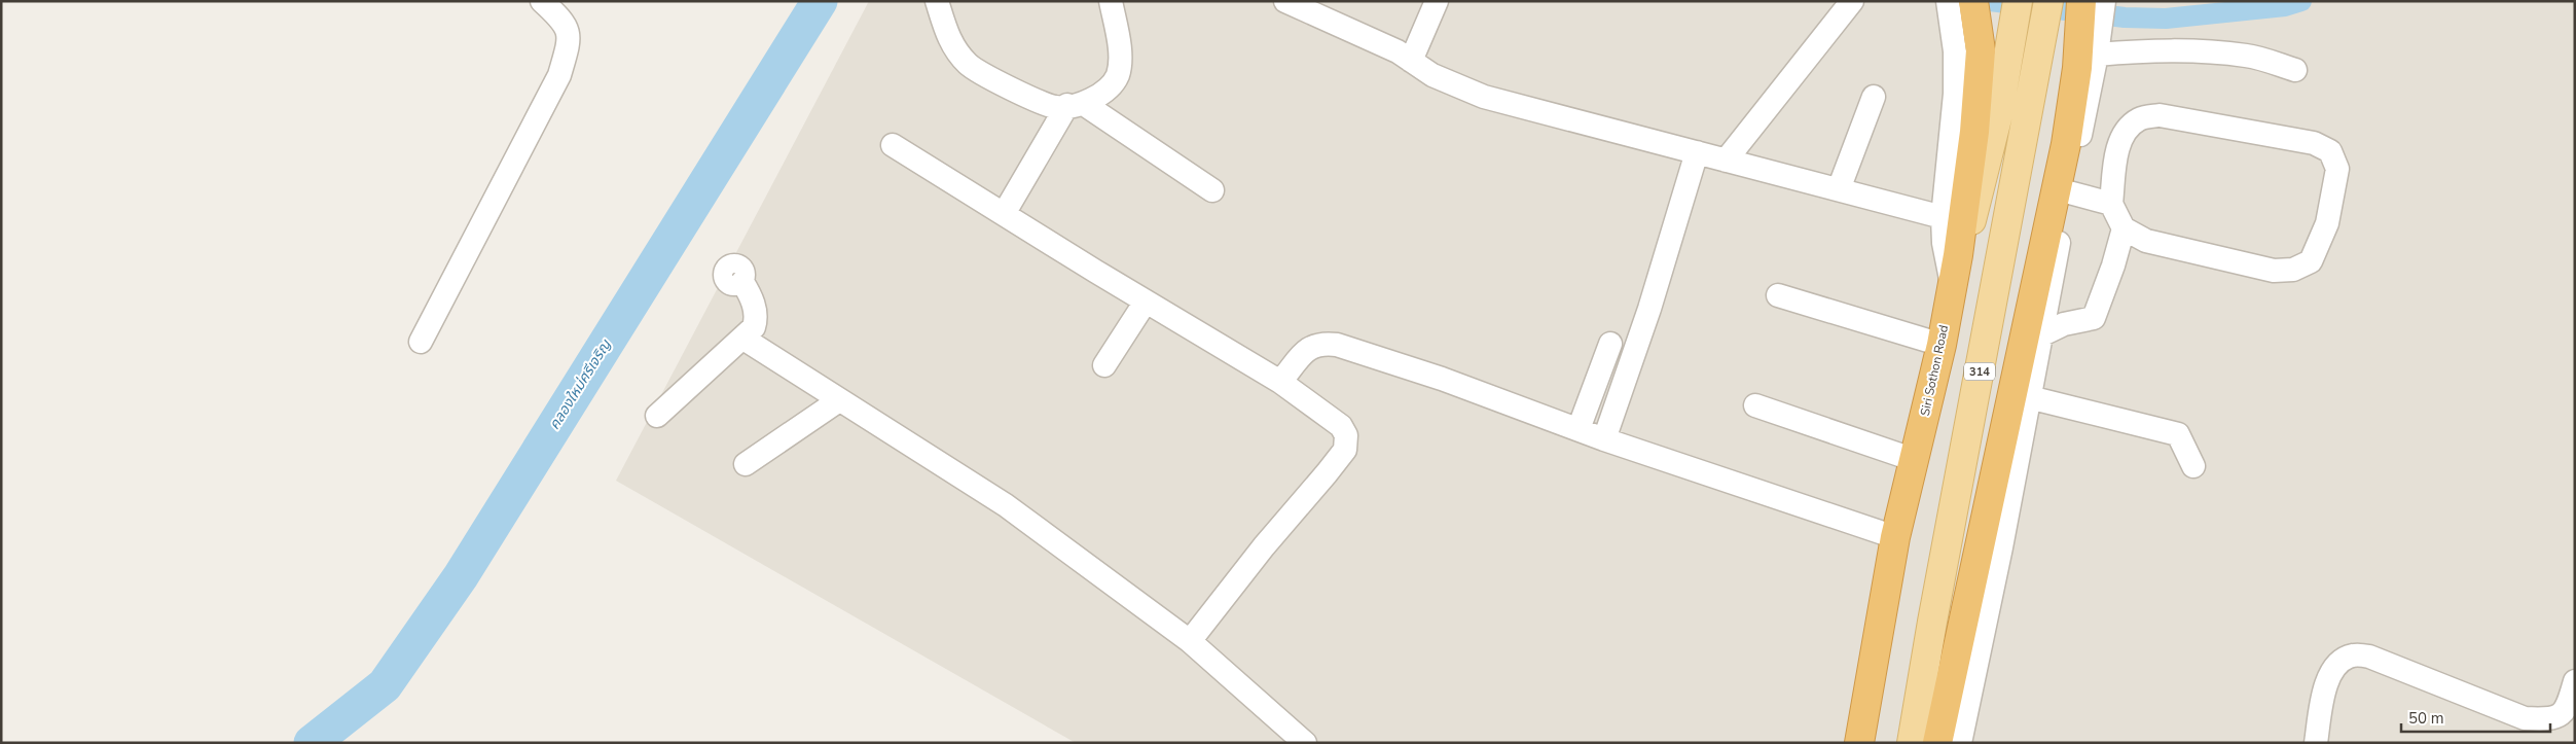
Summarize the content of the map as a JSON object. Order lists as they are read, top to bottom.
{
  "streets": {
    "highway": ["Siri Sothon Road"],
    "main road": ["314"]
  },
  "water": ["คลองใหม่ศรีเจริญ"],
  "scale_bar": "50 m"
}
